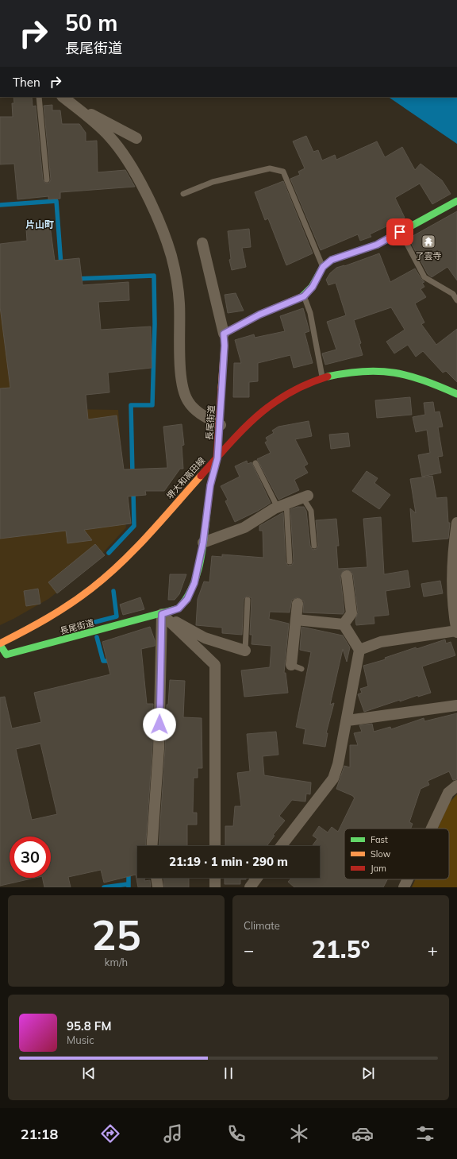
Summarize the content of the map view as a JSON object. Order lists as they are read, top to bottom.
{
  "streets": {
    "street": ["長尾街道", "堺大和高田線"]
  },
  "crossings": [
    ["長尾街道", "堺大和高田線"]
  ],
  "districts": ["片山町"],
  "places": {
    "temple": ["了雲寺"]
  },
  "legend": ["Fast", "Slow", "Jam"],
  "page": {
    "turn": ["50 m", "長尾街道"],
    "then": "Then",
    "limit": "30",
    "trip": "21:19 · 1 min · 290 m",
    "tile": [
      ["25", "km/h"],
      "Climate"
    ],
    "heat": ["−", "21.5°", "+"],
    "song": ["95.8 FM", "Music"],
    "tabs": "21:18"
  }
}
